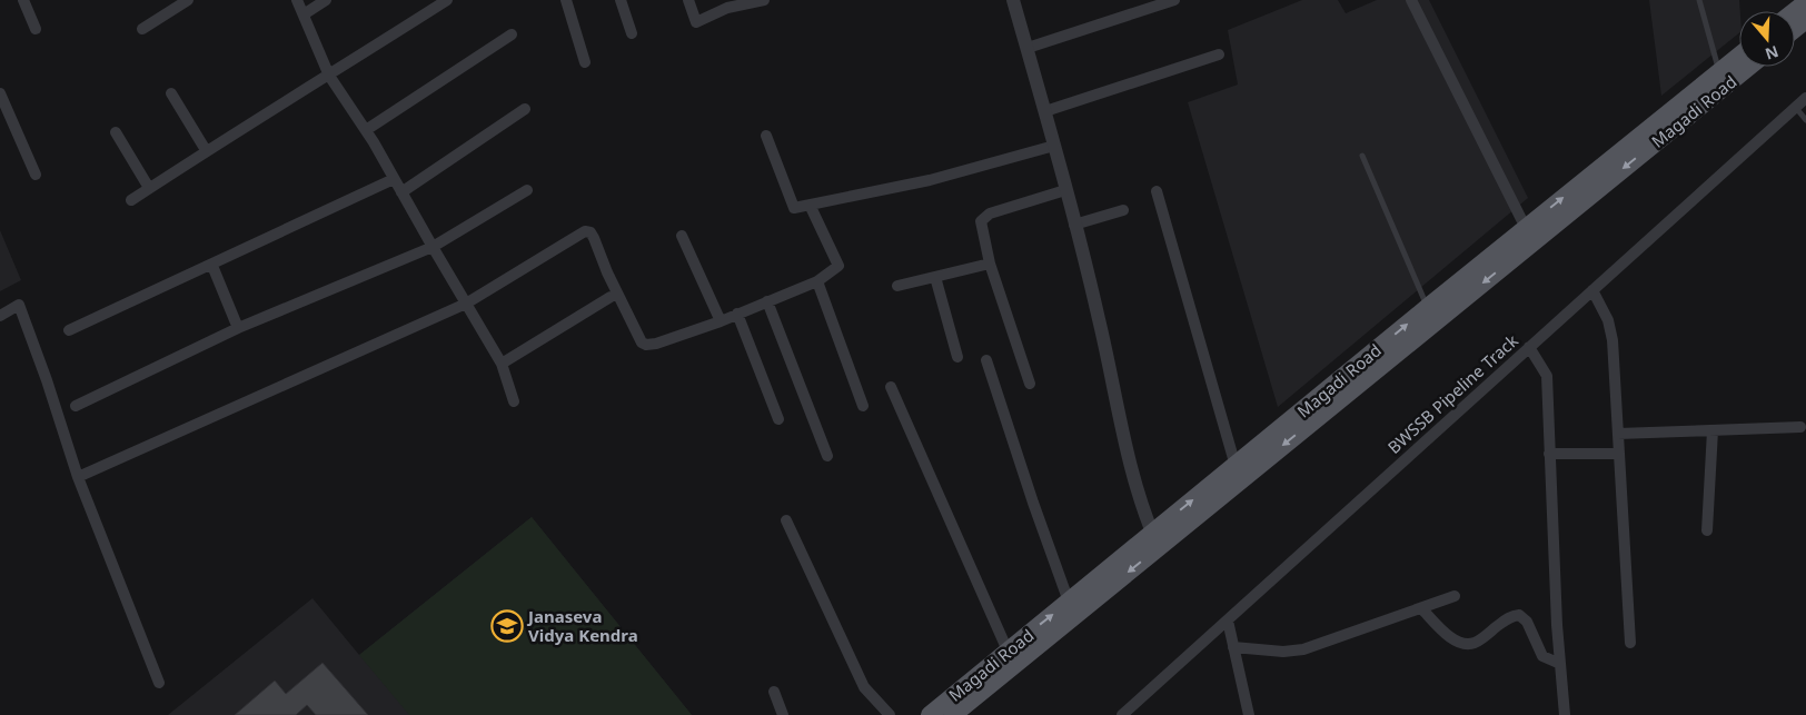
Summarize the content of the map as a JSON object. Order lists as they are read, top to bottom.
{
  "streets": {
    "main road": ["Magadi Road"],
    "street": ["BWSSB Pipeline Track"]
  },
  "places": {
    "school or university": ["Janaseva Vidya Kendra"]
  },
  "north": "bottom"
}
